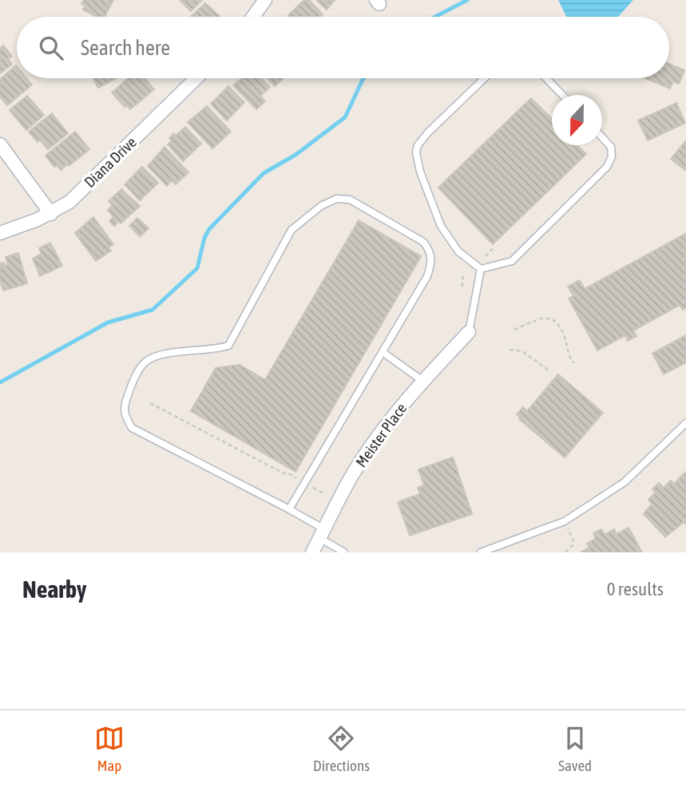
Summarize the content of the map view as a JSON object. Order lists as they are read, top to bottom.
{
  "streets": {
    "street": ["Diana Drive", "Meister Place"]
  },
  "north": "bottom",
  "page": {
    "search": "Search here",
    "heading": ["Nearby", "0 results"],
    "nav": ["Map", "Directions", "Saved"]
  }
}
